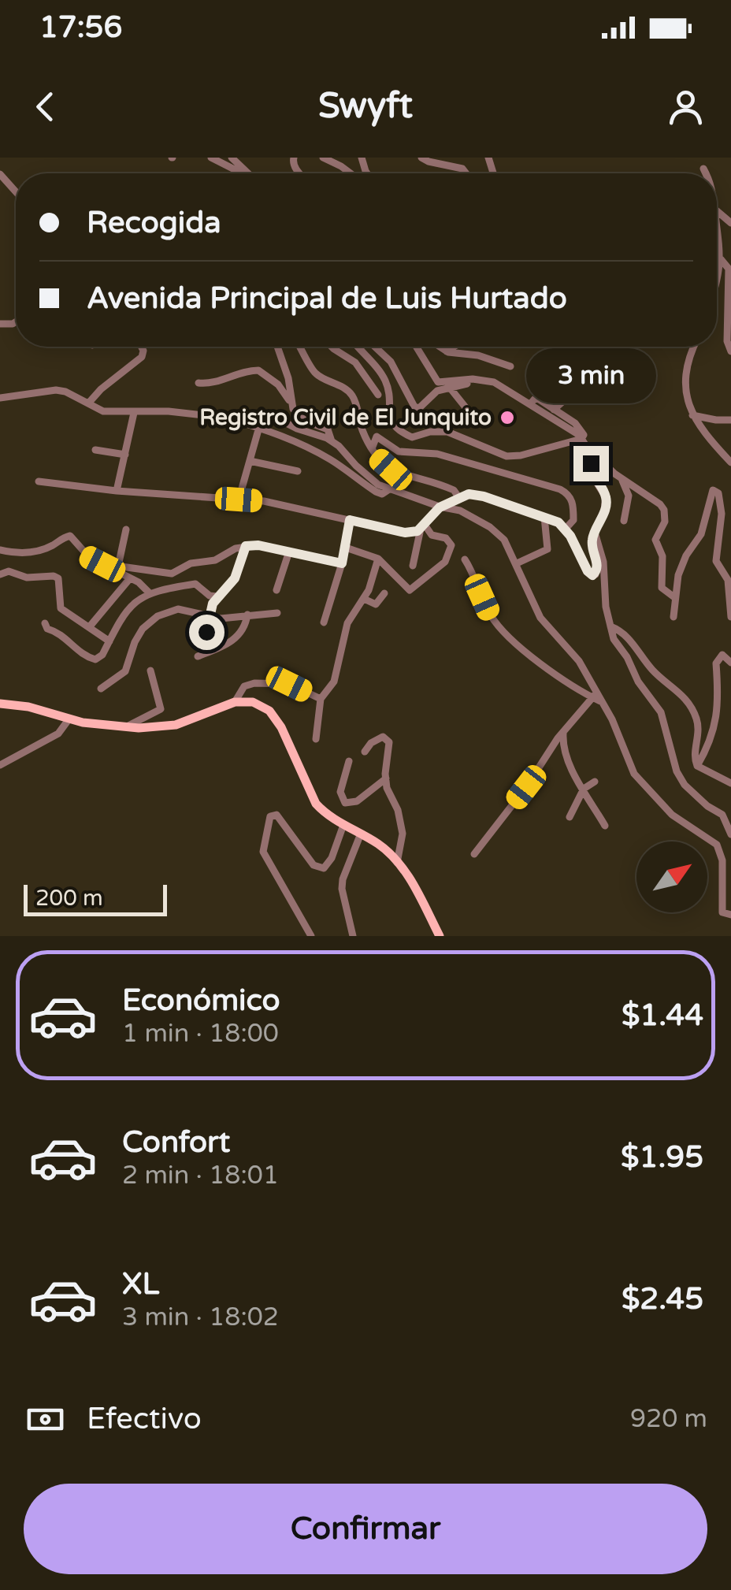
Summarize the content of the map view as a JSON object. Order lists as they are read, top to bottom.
{
  "places": ["Registro Civil de El Junquito"],
  "scale_bar": "200 m",
  "north": "top right",
  "page": {
    "status": "17:56",
    "header": "Swyft",
    "banner": ["Recogida", "Avenida Principal de Luis Hurtado"],
    "bubble": "3 min",
    "scale": "200 m",
    "list": [
      {
        "name": "Económico",
        "note": "1 min · 18:00",
        "value": "$1.44"
      },
      {
        "name": "Confort",
        "note": "2 min · 18:01",
        "value": "$1.95"
      },
      {
        "name": "XL",
        "note": "3 min · 18:02",
        "value": "$2.45"
      }
    ],
    "pay": ["Efectivo", "920 m"],
    "buttons": "Confirmar"
  }
}
